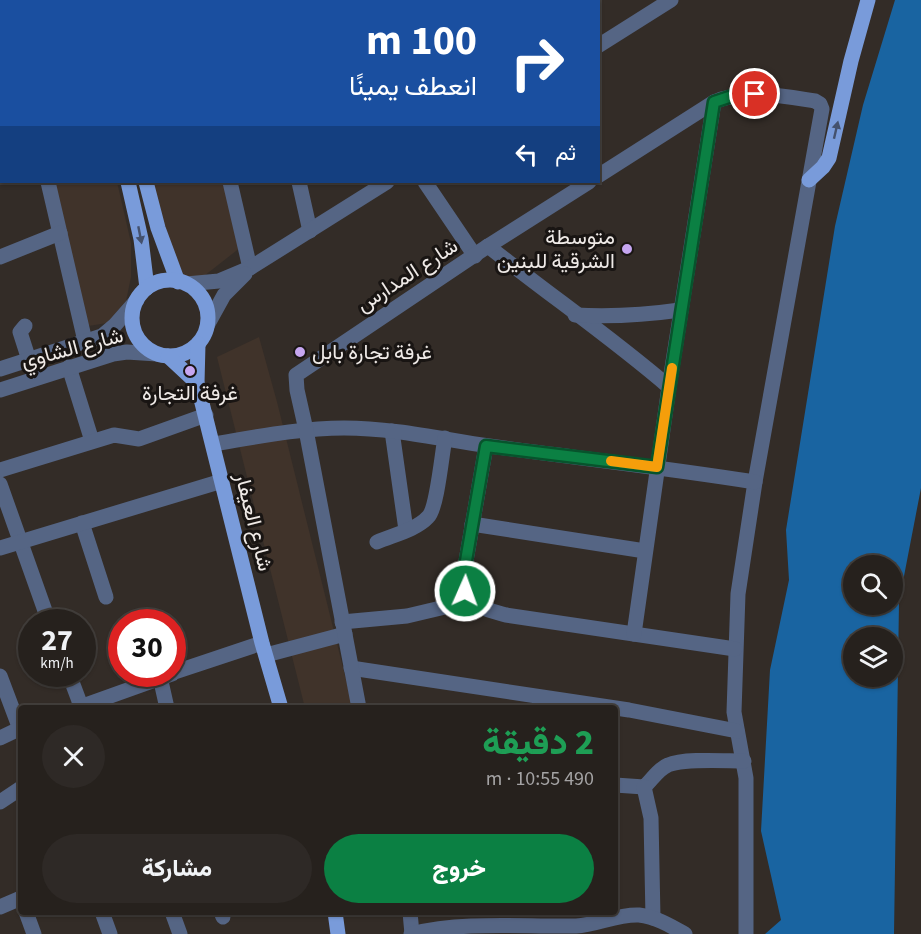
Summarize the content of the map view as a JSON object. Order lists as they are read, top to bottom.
{
  "streets": {
    "main road": ["شارع العيفار"],
    "street": ["شارع المدارس", "شارع الشاوي"]
  },
  "crossings": [
    ["شارع الشاوي", "شارع العيفار"]
  ],
  "places": ["متوسطة الشرقية للبنين", "غرفة تجارة بابل", "غرفة التجارة"],
  "page": {
    "turn": ["100 m", "انعطف يمينًا"],
    "then": "ثم",
    "speed": "27 km/h",
    "limit": "30",
    "heading": ["2 دقيقة", "490 m · 10:55"],
    "buttons": ["خروج", "مشاركة"]
  }
}
